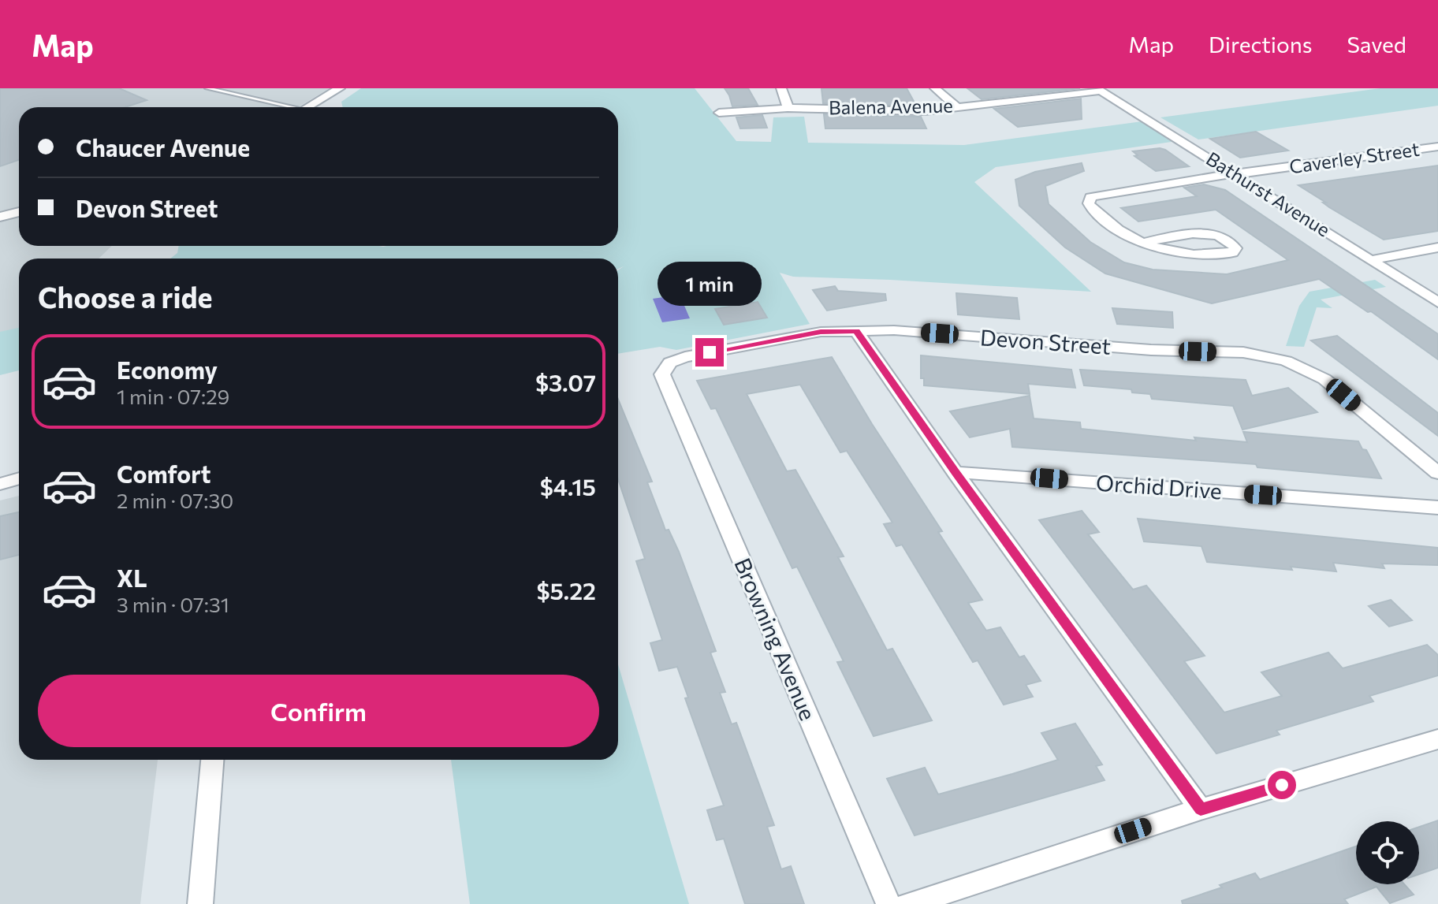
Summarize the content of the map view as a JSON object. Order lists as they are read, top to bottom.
{
  "streets": {
    "street": [
      "Balena Avenue",
      "Caverley Street",
      "Bathurst Avenue",
      "Devon Street",
      "Orchid Drive",
      "Browning Avenue"
    ]
  },
  "crossings": [
    ["Balena Avenue", "Bathurst Avenue"],
    ["Caverley Street", "Bathurst Avenue"],
    ["Devon Street", "Browning Avenue"]
  ],
  "page": {
    "header": "Map",
    "nav": ["Map", "Directions", "Saved"],
    "banner": ["Chaucer Avenue", "Devon Street"],
    "heading": "Choose a ride",
    "bubble": "1 min",
    "list": [
      {
        "name": "Economy",
        "note": "1 min · 07:29",
        "value": "$3.07"
      },
      {
        "name": "Comfort",
        "note": "2 min · 07:30",
        "value": "$4.15"
      },
      {
        "name": "XL",
        "note": "3 min · 07:31",
        "value": "$5.22"
      }
    ],
    "buttons": "Confirm"
  }
}
